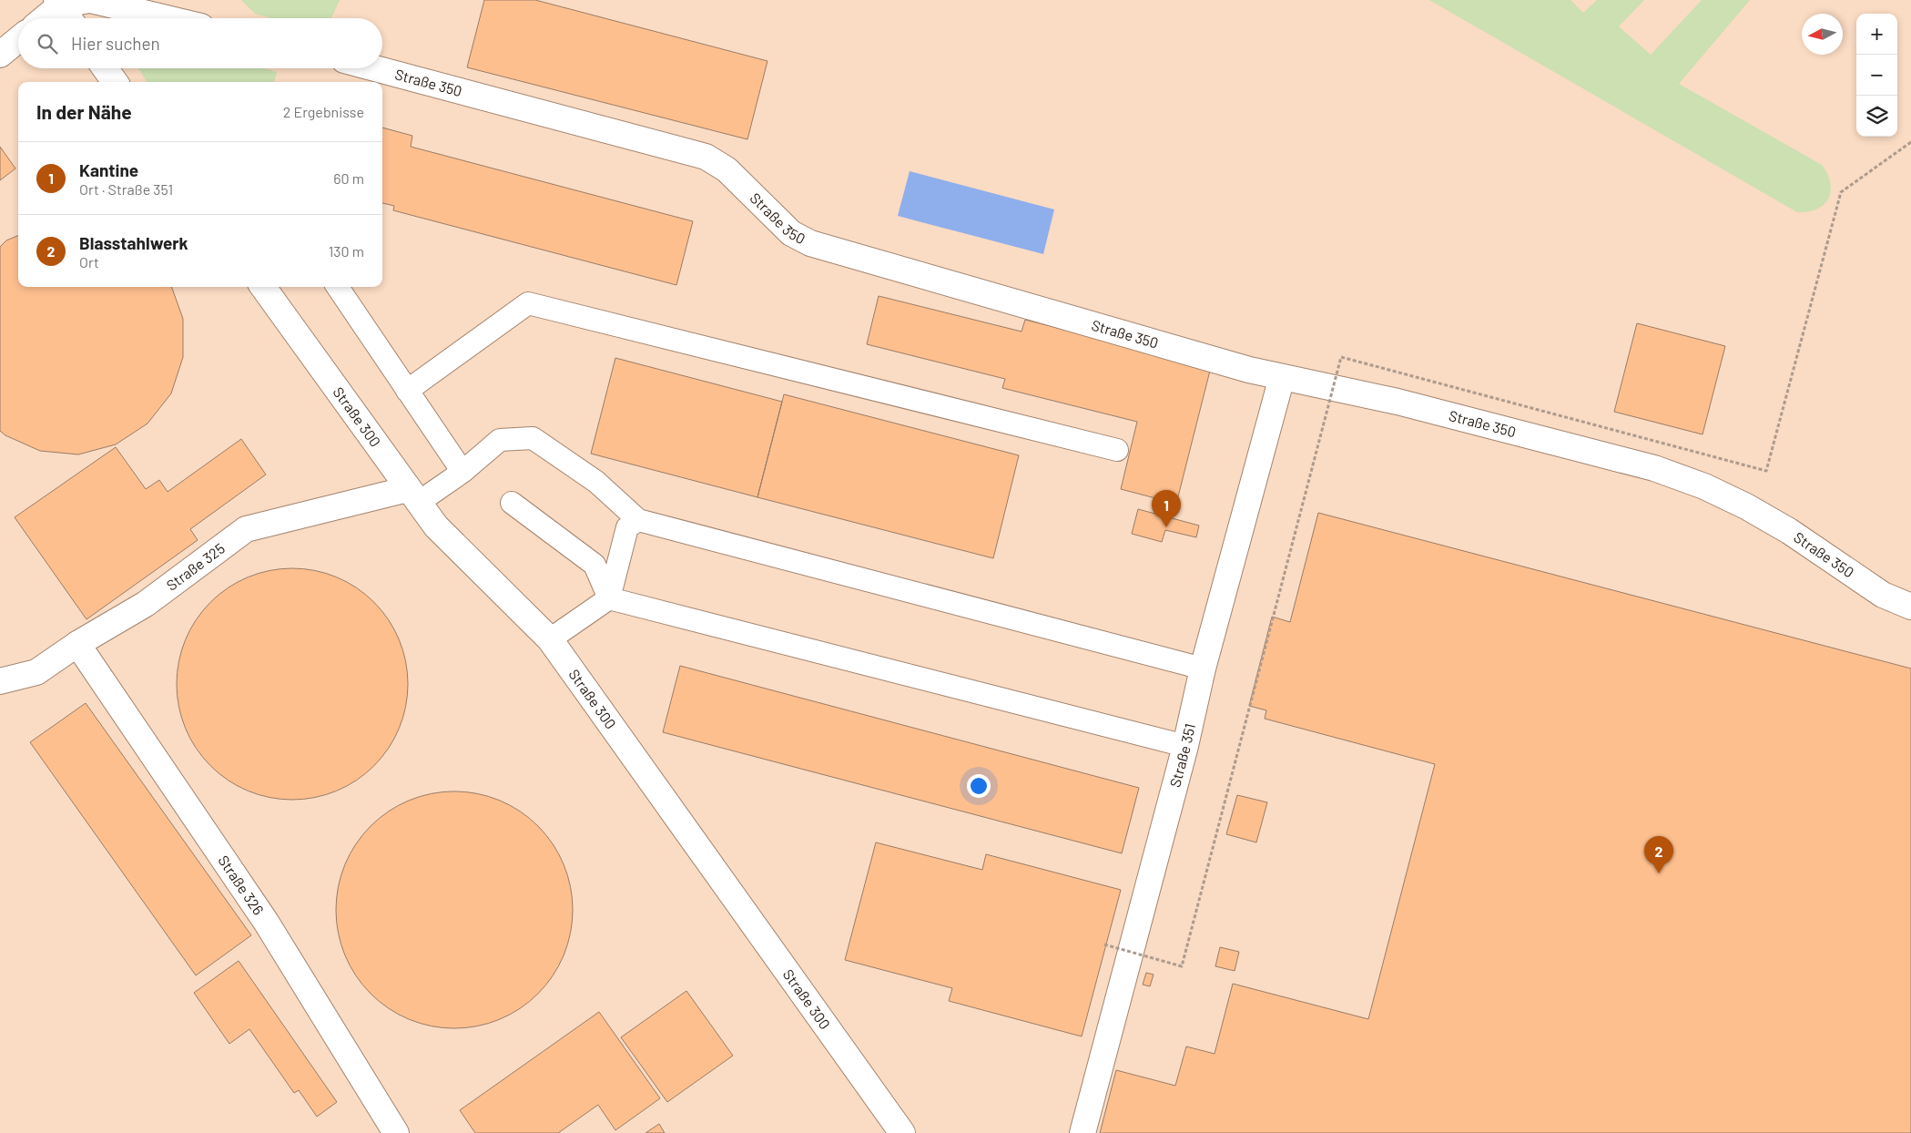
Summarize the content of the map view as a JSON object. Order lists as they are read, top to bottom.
{
  "streets": {
    "street": [
      "Straße 350",
      "Straße 300",
      "Straße 325",
      "Straße 351",
      "Straße 326"
    ]
  },
  "crossings": [
    ["Straße 350", "Straße 351"],
    ["Straße 300", "Straße 325"],
    ["Straße 325", "Straße 326"]
  ],
  "north": "left",
  "page": {
    "map_buttons": ["+", "−"],
    "search": "Hier suchen",
    "heading": ["In der Nähe", "2 Ergebnisse"],
    "list": [
      {
        "mark": "1",
        "name": "Kantine",
        "note": "Ort · Straße 351",
        "value": "60 m"
      },
      {
        "mark": "2",
        "name": "Blasstahlwerk",
        "note": "Ort",
        "value": "130 m"
      }
    ],
    "pins": ["1", "2"]
  }
}
